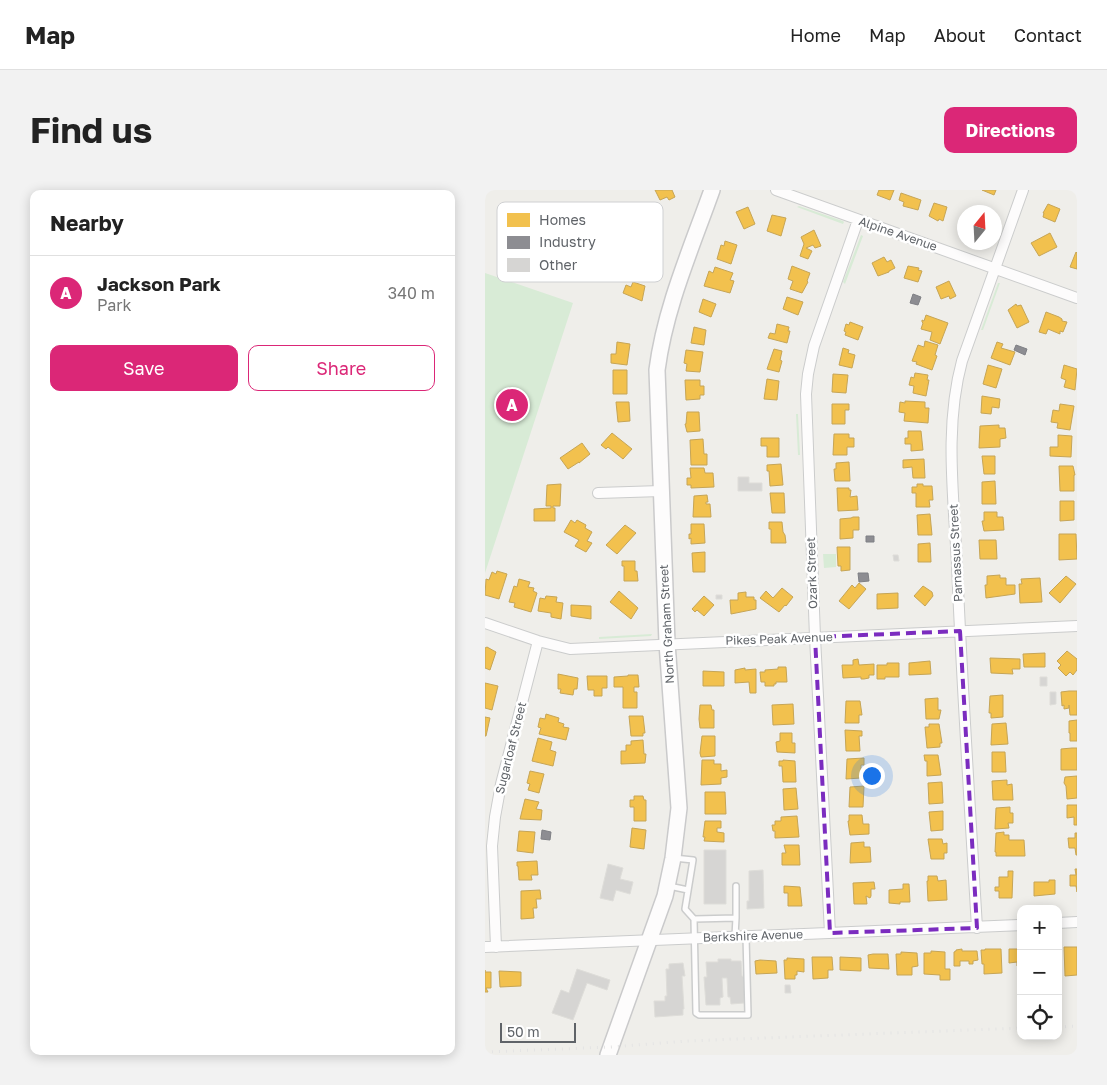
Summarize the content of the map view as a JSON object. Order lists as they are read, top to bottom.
{
  "streets": {
    "main road": ["North Graham Street"],
    "street": [
      "Alpine Avenue",
      "Parnassus Street",
      "Ozark Street",
      "Pikes Peak Avenue",
      "Sugarloaf Street",
      "Berkshire Avenue"
    ]
  },
  "crossings": [
    ["Alpine Avenue", "Parnassus Street"],
    ["Alpine Avenue", "Ozark Street"],
    ["Parnassus Street", "Pikes Peak Avenue"],
    ["Parnassus Street", "Berkshire Avenue"],
    ["Ozark Street", "Pikes Peak Avenue"],
    ["Ozark Street", "Berkshire Avenue"],
    ["North Graham Street", "Pikes Peak Avenue"],
    ["North Graham Street", "Berkshire Avenue"],
    ["Pikes Peak Avenue", "Sugarloaf Street"],
    ["Sugarloaf Street", "Berkshire Avenue"]
  ],
  "legend": ["Homes", "Industry", "Other"],
  "scale_bar": "50 m",
  "north": "top",
  "page": {
    "header": "Map",
    "nav": [
      "Home",
      "Map",
      "About",
      "Contact"
    ],
    "buttons": [
      "Directions",
      ["Save", "Share"]
    ],
    "title": "Find us",
    "heading": "Nearby",
    "list": [
      {
        "mark": "A",
        "name": "Jackson Park",
        "note": "Park",
        "value": "340 m"
      }
    ],
    "pins": "A",
    "map_buttons": ["+", "−"],
    "scale": "50 m"
  }
}
